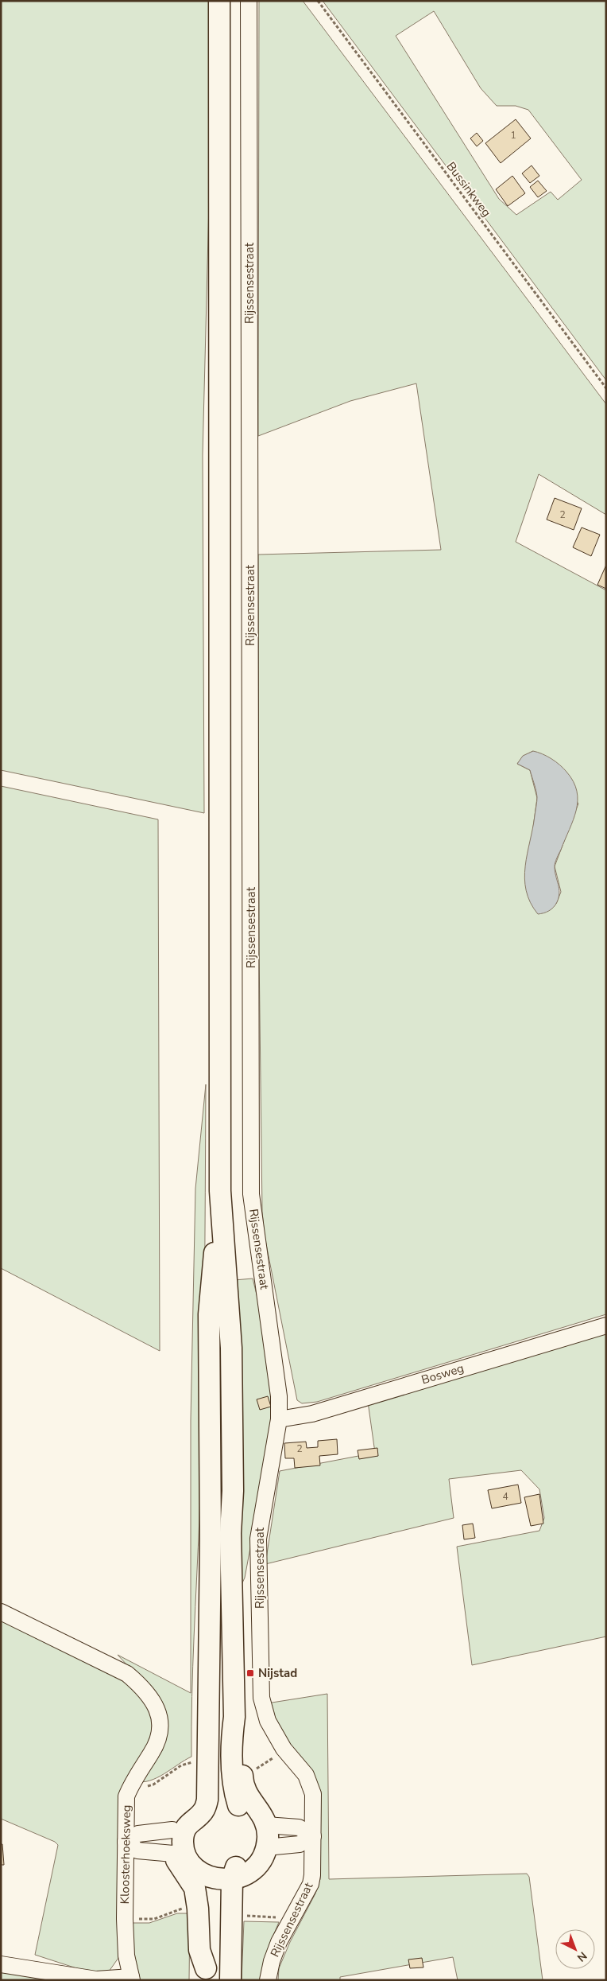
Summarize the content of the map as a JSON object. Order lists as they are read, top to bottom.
{
  "streets": {
    "street": ["Rijssensestraat", "Bosweg", "Kloosterhoeksweg"],
    "path": ["Bussinkweg"]
  },
  "crossings": [
    ["Rijssensestraat", "Bosweg"]
  ],
  "places": {
    "transit": ["Nijstad"]
  },
  "house_numbers": [
    "1",
    "2",
    "2",
    "4"
  ],
  "north": "bottom right"
}
